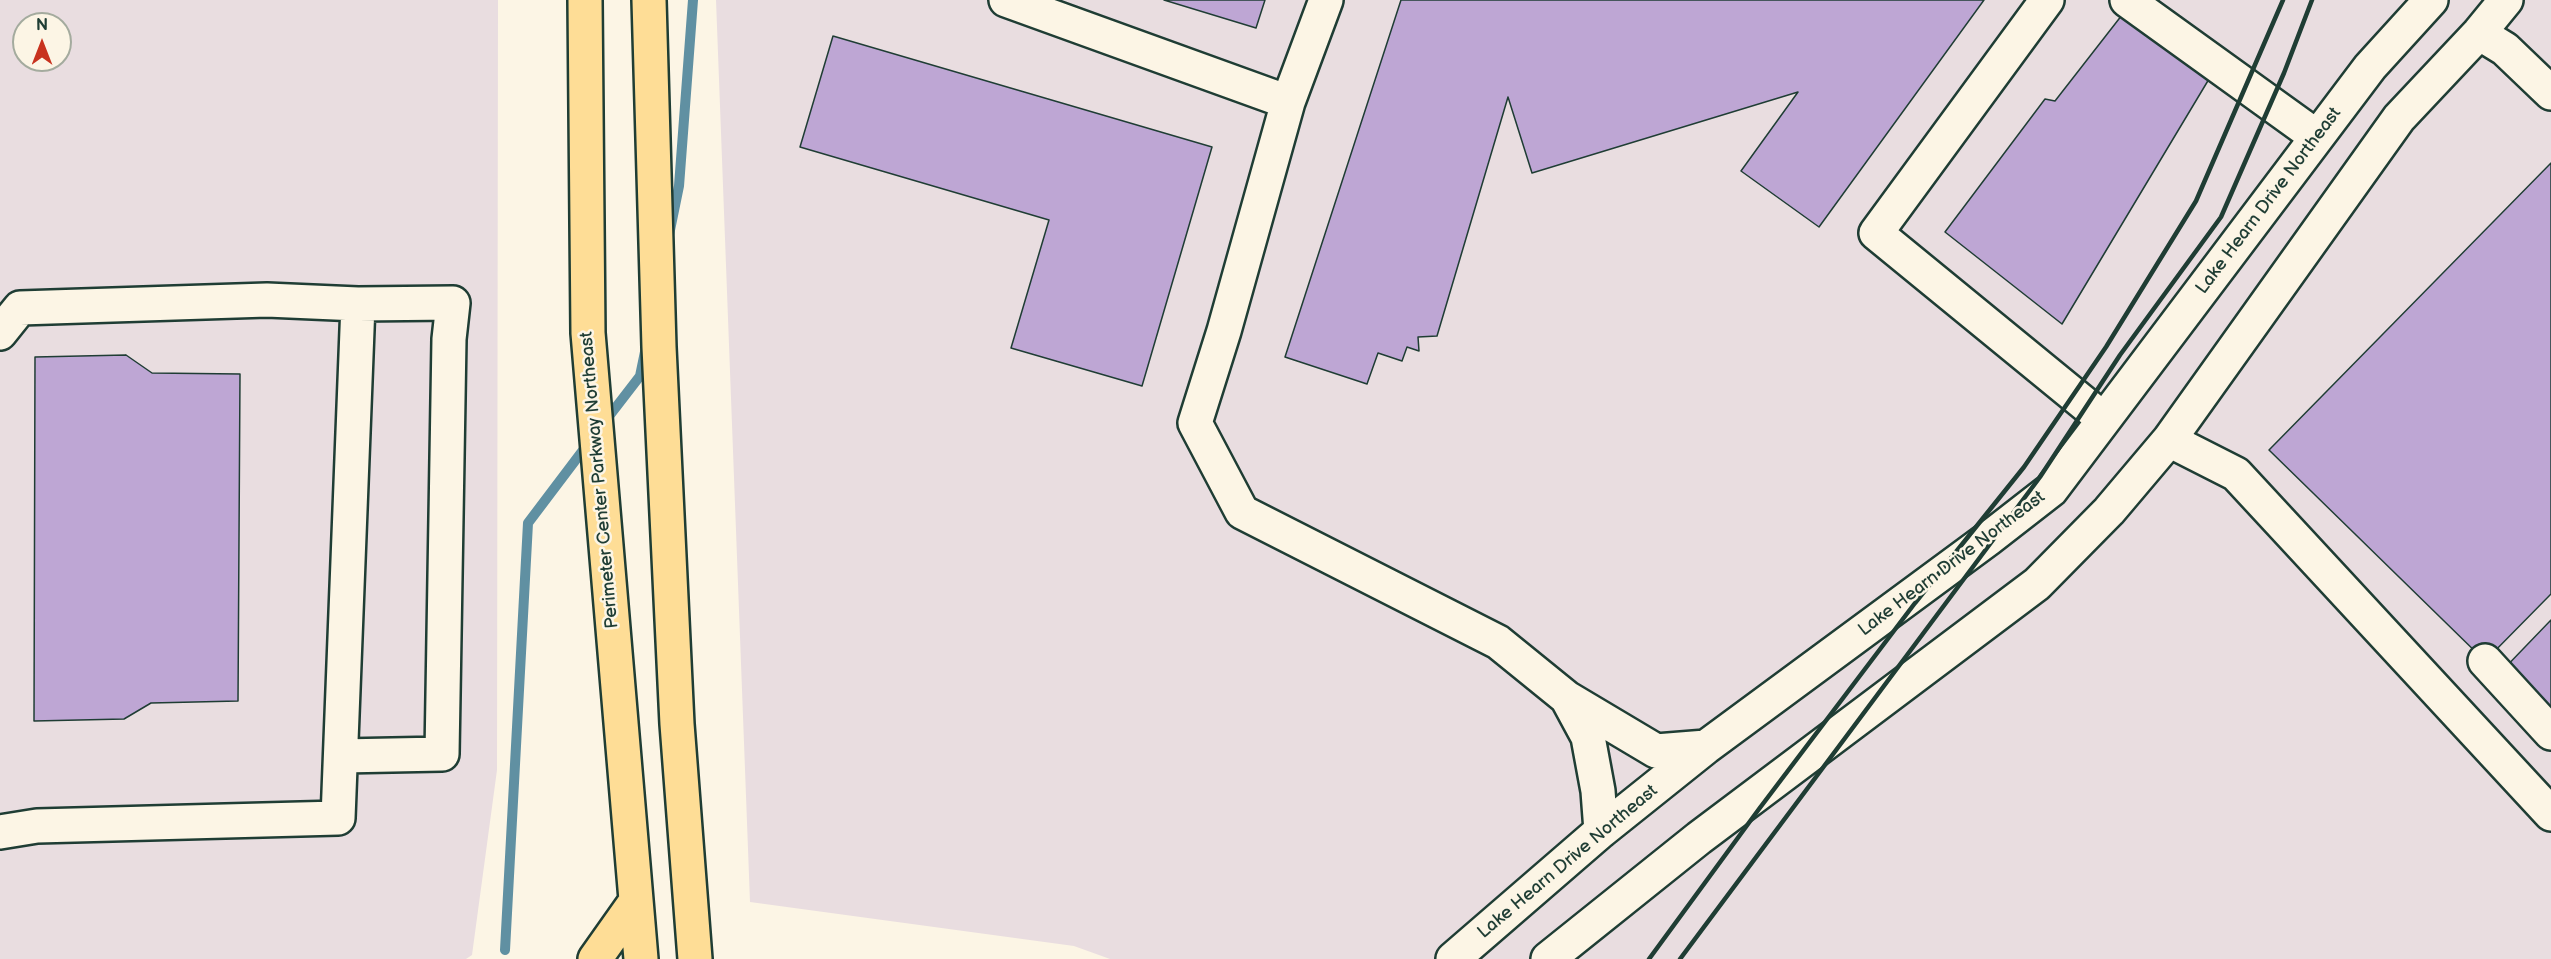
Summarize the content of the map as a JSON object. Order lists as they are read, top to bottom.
{
  "streets": {
    "main road": ["Perimeter Center Parkway Northeast"],
    "street": ["Lake Hearn Drive Northeast"]
  },
  "north": "top"
}
